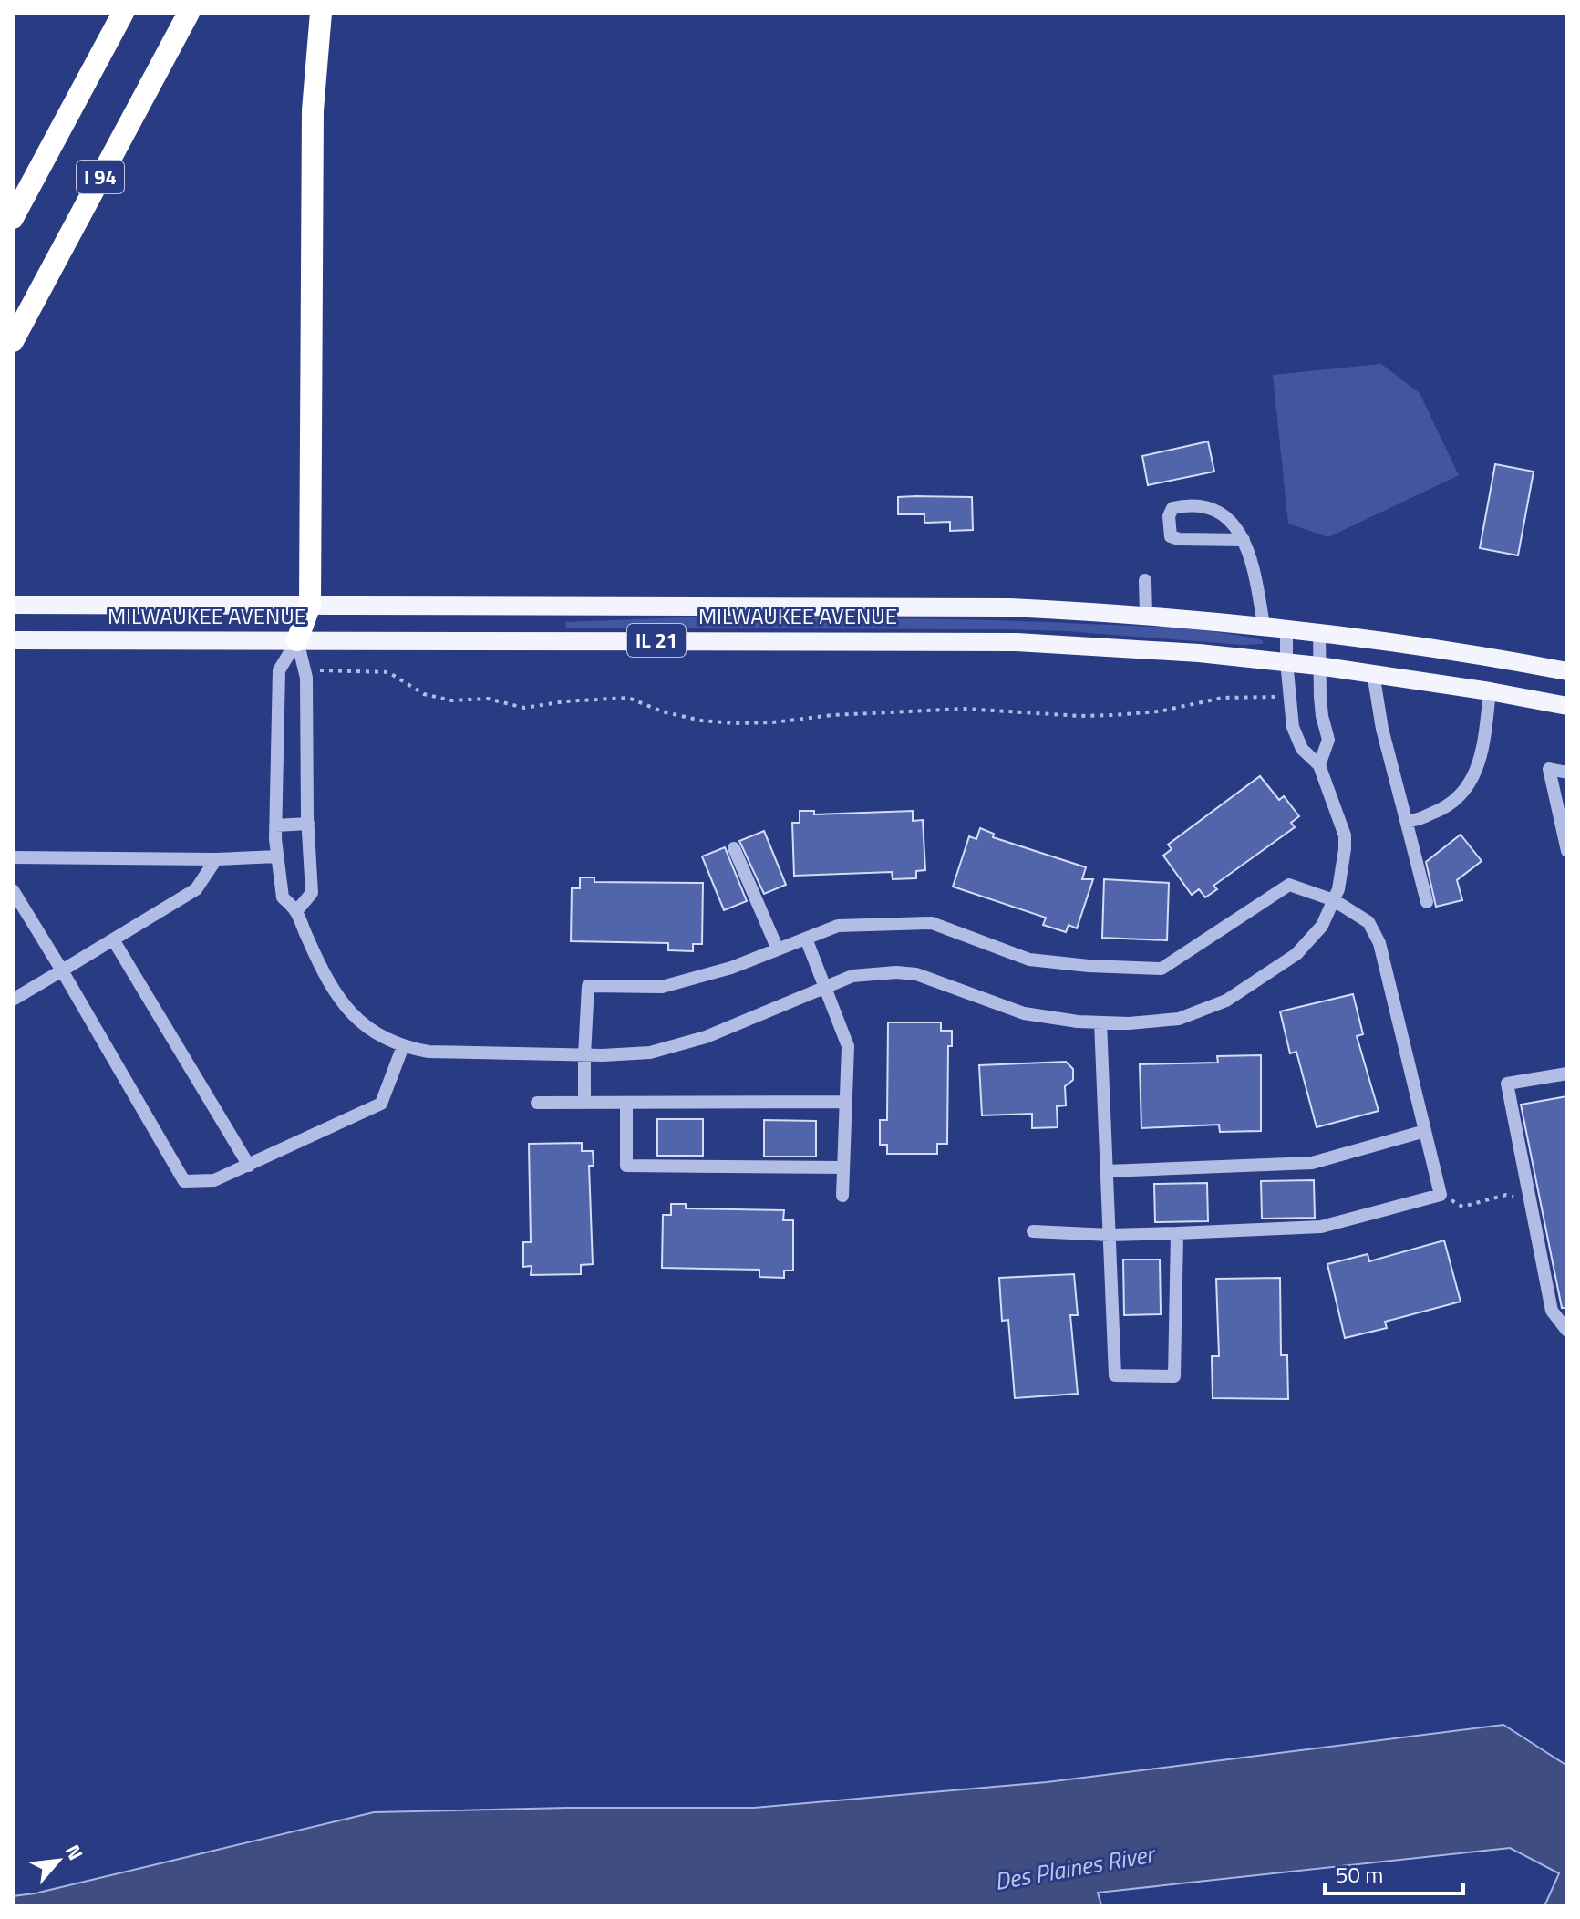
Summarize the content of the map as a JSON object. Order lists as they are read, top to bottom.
{
  "streets": {
    "highway": ["I 94"],
    "main road": ["MILWAUKEE AVENUE", "IL 21"]
  },
  "water": ["Des Plaines River"],
  "scale_bar": "50 m",
  "north": "top right"
}
